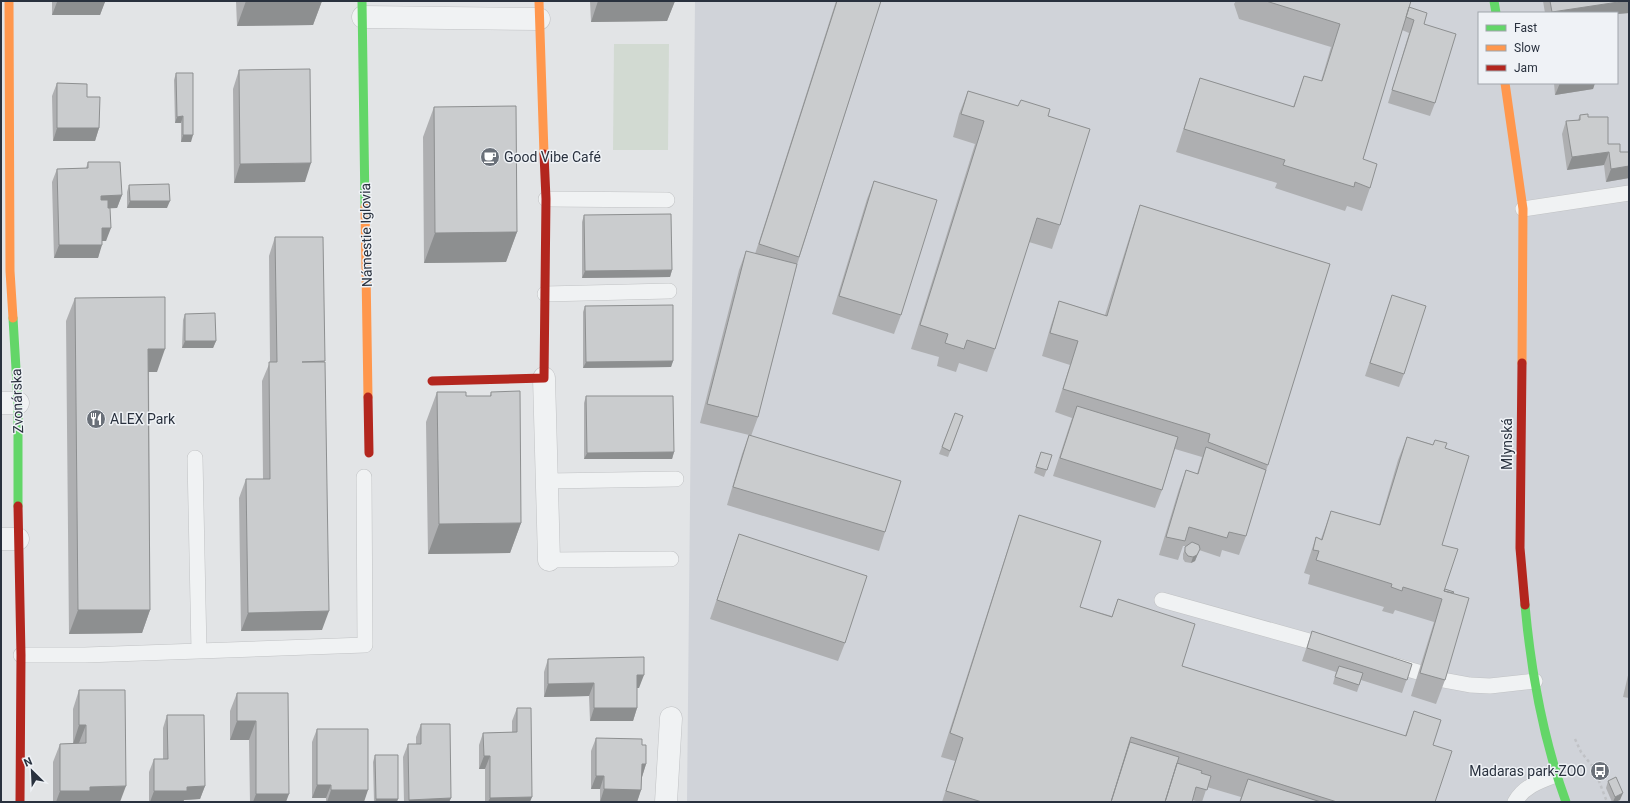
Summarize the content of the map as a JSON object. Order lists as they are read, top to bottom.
{
  "streets": {
    "street": ["Námestie Iglovia", "Zvonárska", "Mlynská"]
  },
  "places": {
    "cafe": ["Good Vibe Café"],
    "restaurant": ["ALEX Park"],
    "bus stop": ["Madaras park-ZOO"]
  },
  "legend": ["Fast", "Slow", "Jam"],
  "north": "top left"
}
